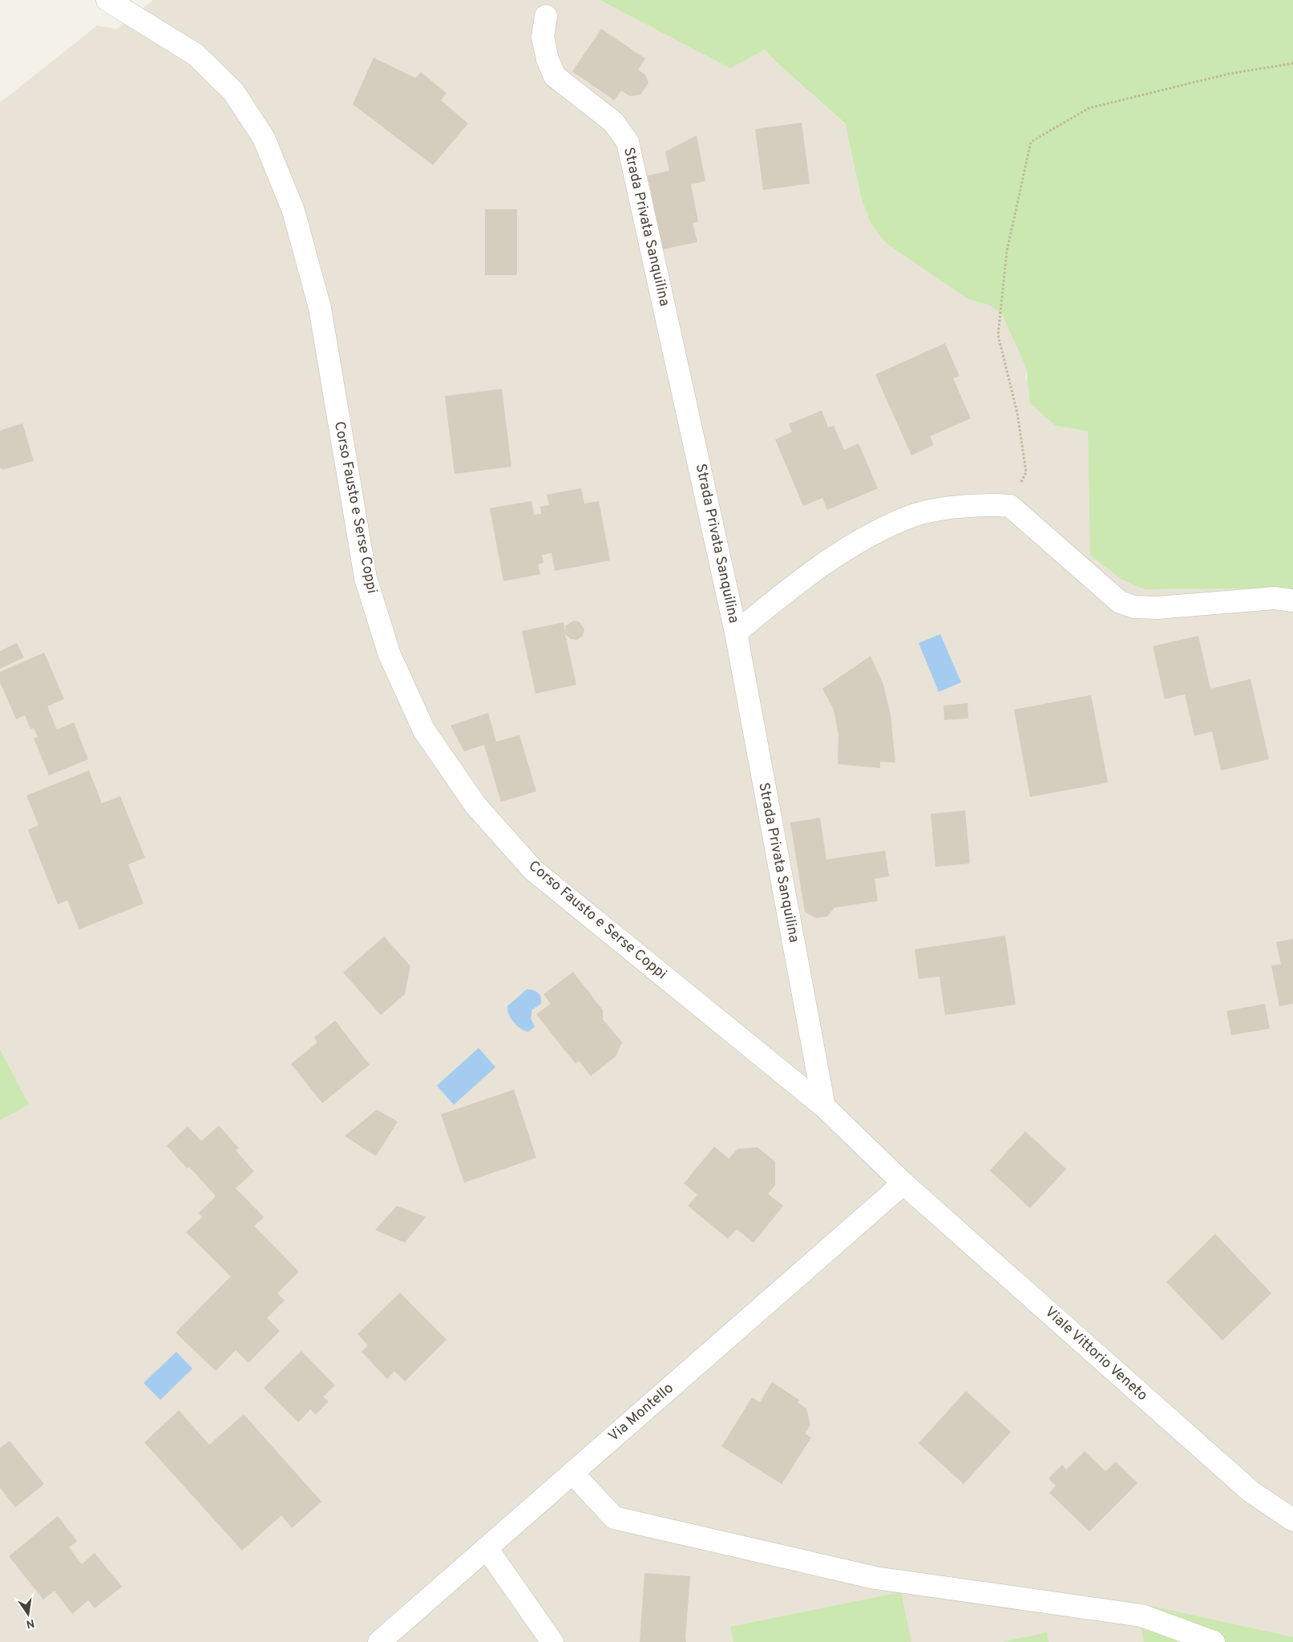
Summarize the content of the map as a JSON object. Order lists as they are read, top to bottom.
{
  "streets": {
    "street": [
      "Strada Privata Sanquilina",
      "Corso Fausto e Serse Coppi",
      "Viale Vittorio Veneto",
      "Via Montello"
    ]
  },
  "crossings": [
    ["Strada Privata Sanquilina", "Corso Fausto e Serse Coppi"],
    ["Corso Fausto e Serse Coppi", "Viale Vittorio Veneto"],
    ["Corso Fausto e Serse Coppi", "Via Montello"],
    ["Viale Vittorio Veneto", "Via Montello"]
  ],
  "north": "bottom"
}
